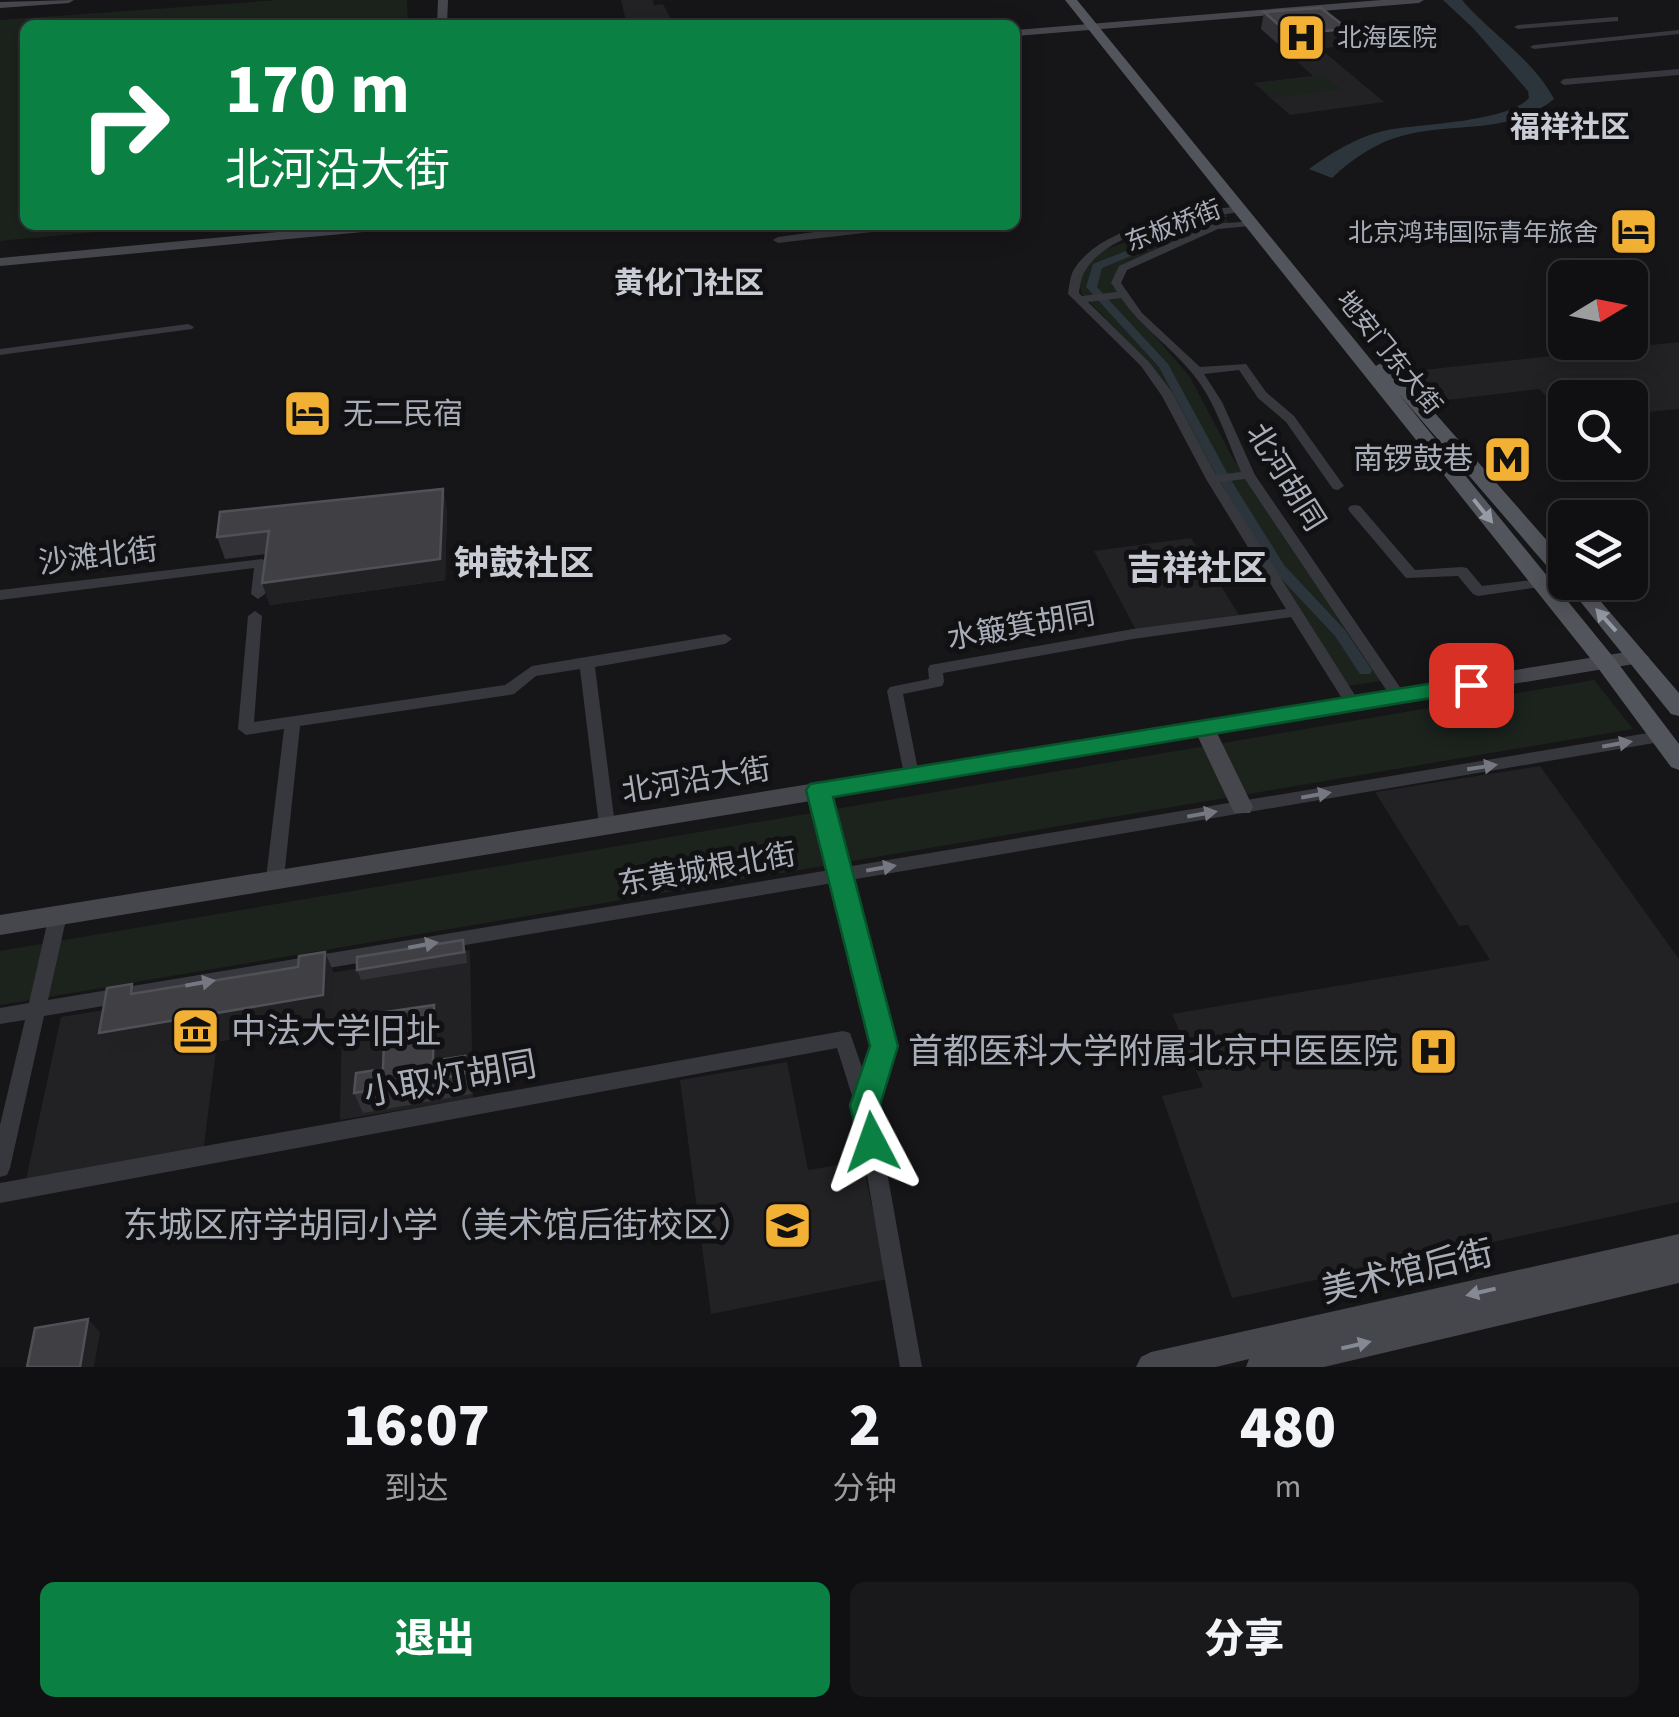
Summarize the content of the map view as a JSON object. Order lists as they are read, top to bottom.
{
  "streets": {
    "main road": ["地安门东大街", "北河沿大街", "美术馆后街"],
    "street": [
      "东板桥街",
      "北河胡同",
      "沙滩北街",
      "水簸箕胡同",
      "东黄城根北街",
      "小取灯胡同"
    ]
  },
  "crossings": [
    ["东板桥街", "地安门东大街"],
    ["东板桥街", "北河胡同"],
    ["地安门东大街", "北河沿大街"],
    ["地安门东大街", "东黄城根北街"],
    ["北河胡同", "北河沿大街"],
    ["水簸箕胡同", "北河沿大街"]
  ],
  "one_way": ["东黄城根北街"],
  "districts": [
    "福祥社区",
    "黄化门社区",
    "钟鼓社区",
    "吉祥社区"
  ],
  "places": {
    "hospital": ["北海医院", "首都医科大学附属北京中医医院"],
    "hotel": ["北京鸿玮国际青年旅舍", "无二民宿"],
    "metro station": ["南锣鼓巷"],
    "museum": ["中法大学旧址"],
    "school or university": ["东城区府学胡同小学（美术馆后街校区）"]
  },
  "north": "right",
  "page": {
    "turn": ["170 m", "北河沿大街"],
    "eta": [
      "16:07",
      "到达",
      "2",
      "分钟",
      "480",
      "m"
    ],
    "buttons": ["退出", "分享"]
  }
}
